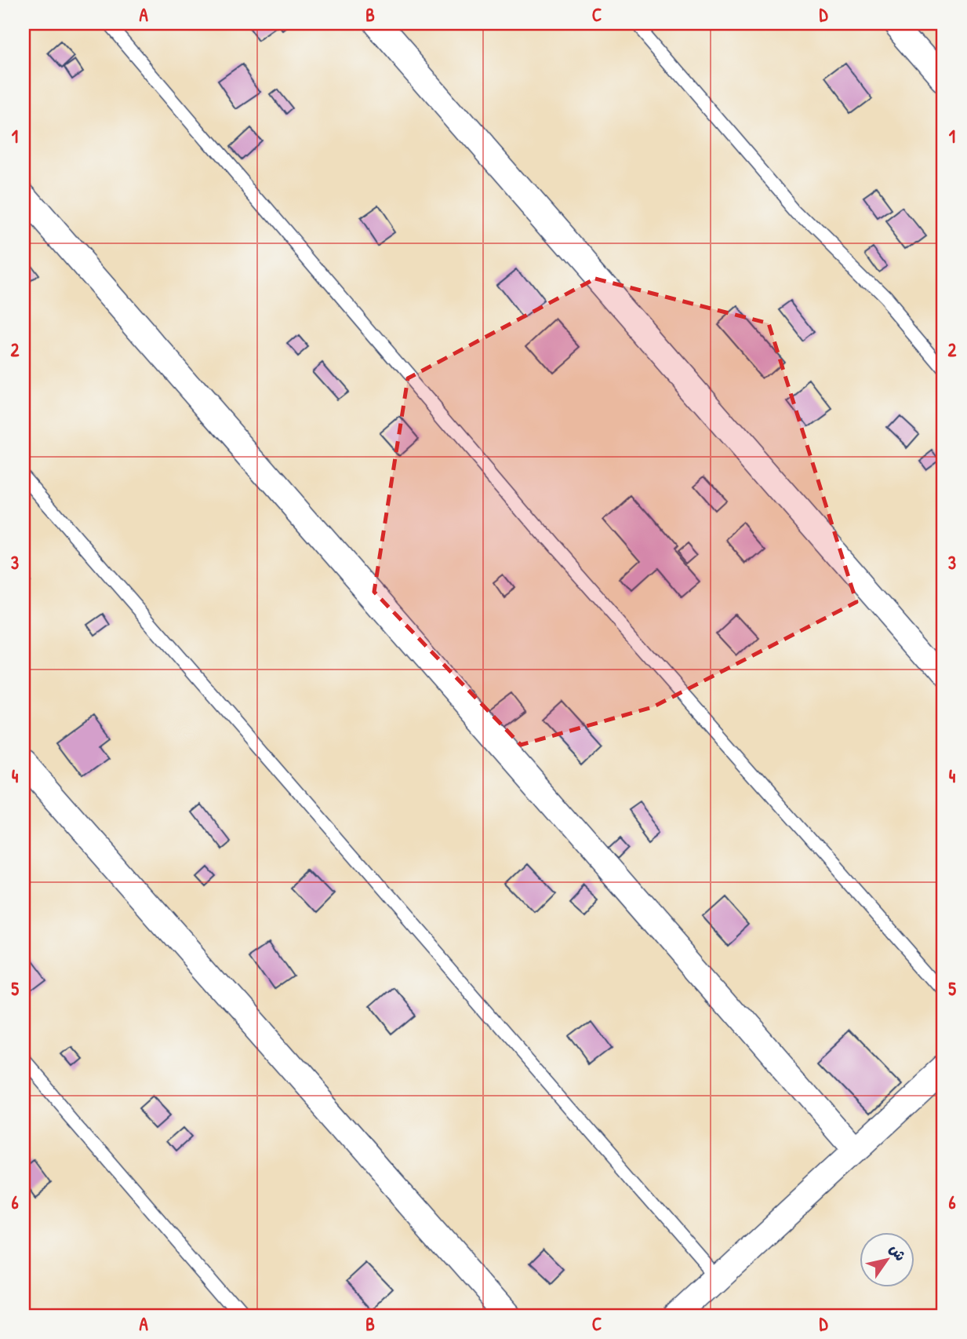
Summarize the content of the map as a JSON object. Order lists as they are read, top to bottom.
{
  "north": "top right",
  "grid": {
    "columns": [
      "A",
      "B",
      "C",
      "D"
    ],
    "rows": [
      "1",
      "2",
      "3",
      "4",
      "5",
      "6"
    ]
  }
}
